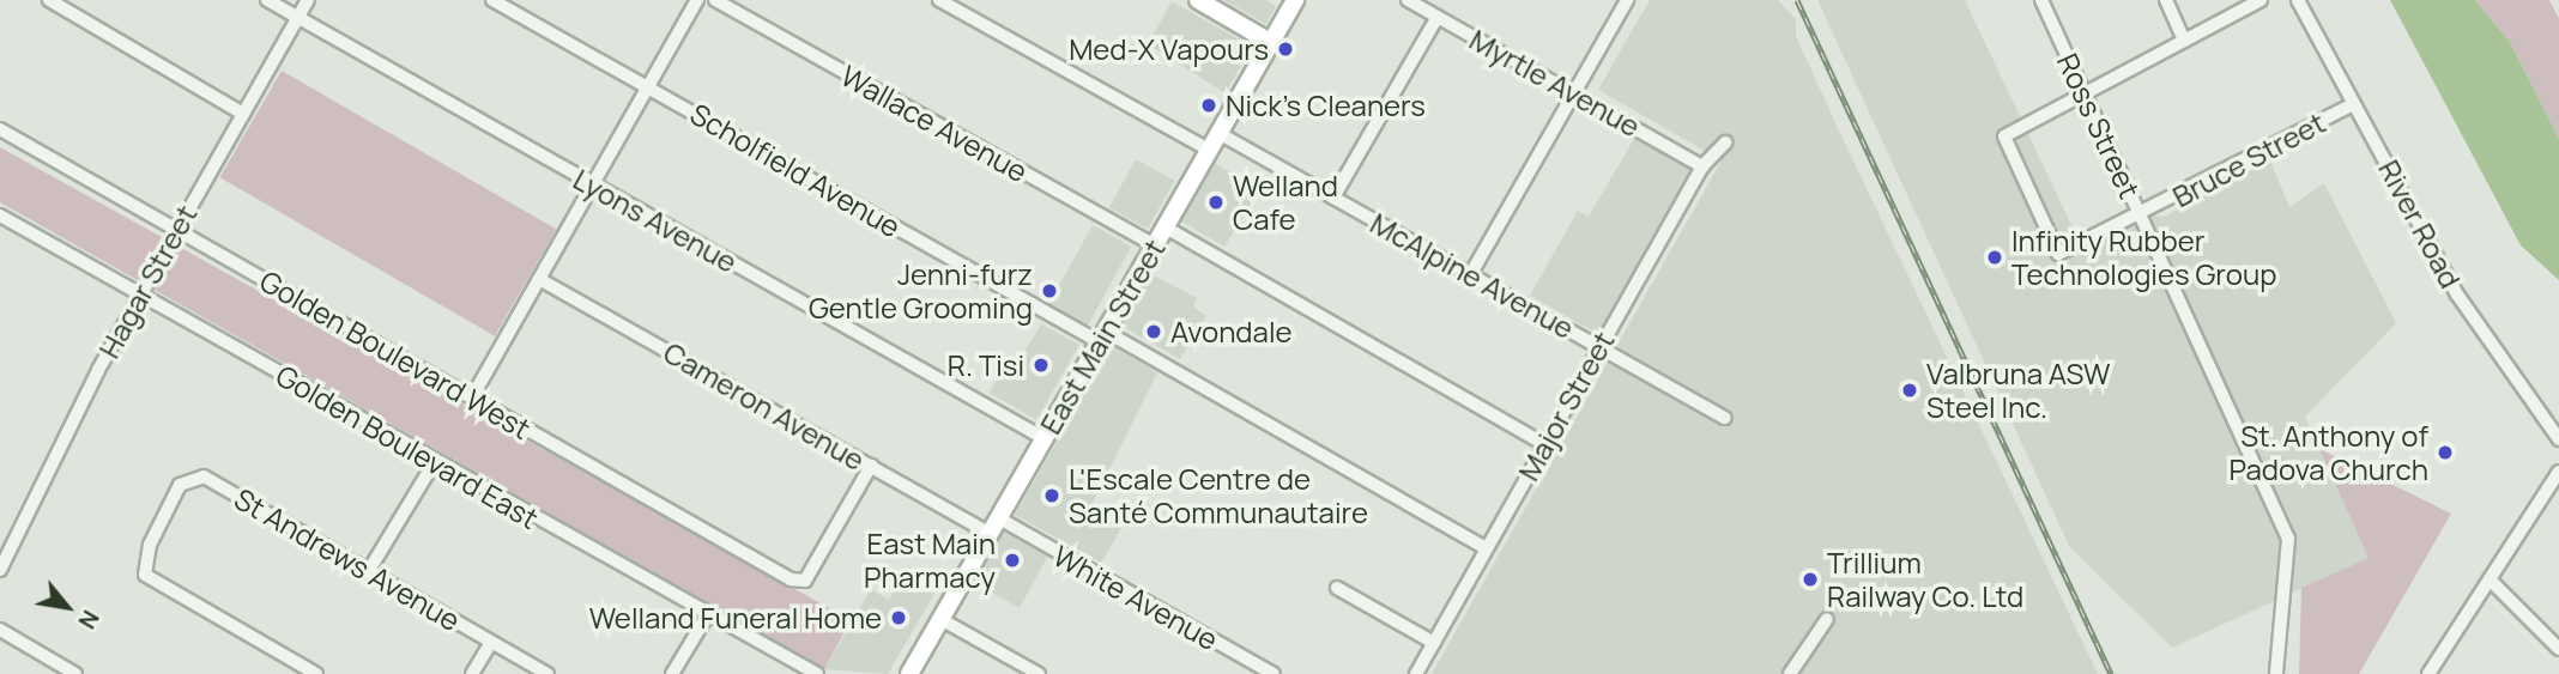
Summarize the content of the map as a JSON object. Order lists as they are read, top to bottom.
{
  "streets": {
    "main road": ["East Main Street"],
    "street": [
      "Myrtle Avenue",
      "Wallace Avenue",
      "Ross Street",
      "Bruce Street",
      "Scholfield Avenue",
      "Lyons Avenue",
      "River Road",
      "McAlpine Avenue",
      "Hagar Street",
      "Golden Boulevard West",
      "Cameron Avenue",
      "Major Street",
      "Golden Boulevard East",
      "St Andrews Avenue",
      "White Avenue"
    ]
  },
  "crossings": [
    ["Myrtle Avenue", "Major Street"],
    ["Wallace Avenue", "East Main Street"],
    ["Ross Street", "Bruce Street"],
    ["Bruce Street", "River Road"],
    ["Scholfield Avenue", "East Main Street"],
    ["Scholfield Avenue", "Major Street"],
    ["Lyons Avenue", "Hagar Street"],
    ["Lyons Avenue", "East Main Street"],
    ["McAlpine Avenue", "East Main Street"],
    ["McAlpine Avenue", "Major Street"],
    ["Hagar Street", "Golden Boulevard West"],
    ["Hagar Street", "Golden Boulevard East"],
    ["East Main Street", "Cameron Avenue"],
    ["East Main Street", "White Avenue"],
    ["Golden Boulevard West", "Cameron Avenue"],
    ["Cameron Avenue", "White Avenue"]
  ],
  "places": [
    "Med-X Vapours",
    "Nick's Cleaners",
    "Welland Cafe",
    "Infinity Rubber Technologies Group",
    "Jenni-furz Gentle Grooming",
    "Avondale",
    "R. Tisi",
    "Valbruna ASW Steel Inc.",
    "St. Anthony of Padova Church",
    "L'Escale Centre de Santé Communautaire",
    "East Main Pharmacy",
    "Trillium Railway Co. Ltd",
    "Welland Funeral Home"
  ],
  "north": "bottom right"
}
